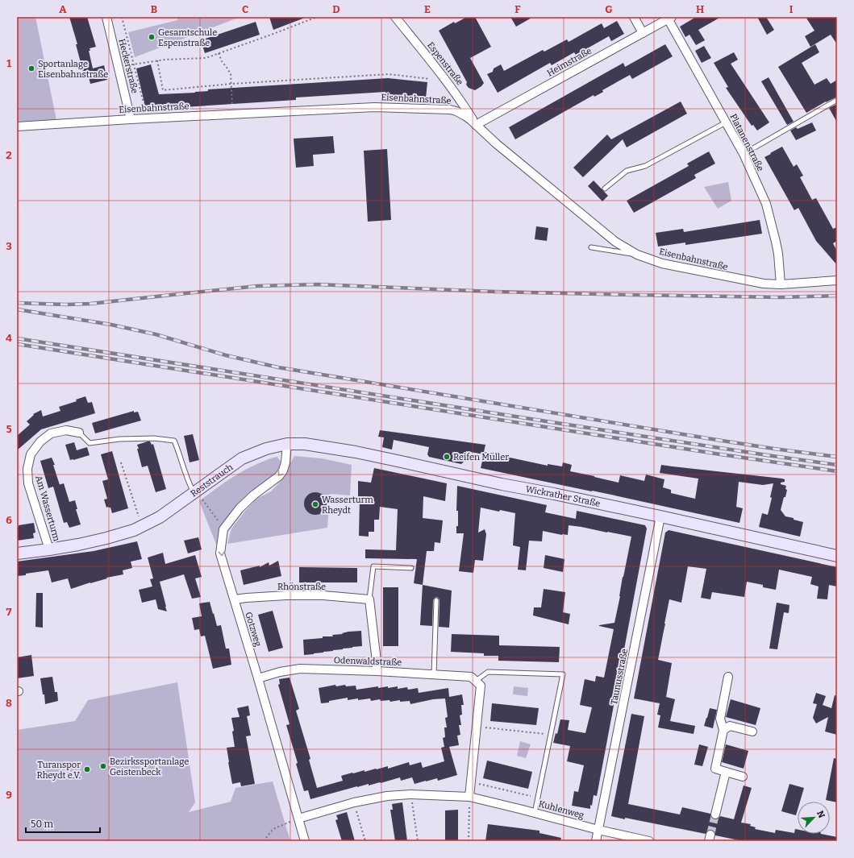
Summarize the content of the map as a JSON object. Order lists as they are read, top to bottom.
{
  "streets": {
    "main road": ["Reststrauch", "Wickrather Straße"],
    "street": [
      "Heimstraße",
      "Espenstraße",
      "Heckerstraße",
      "Eisenbahnstraße",
      "Platanenstraße",
      "Am Wasserturm",
      "Rhönstraße",
      "Gotzweg",
      "Odenwaldstraße",
      "Taunusstraße",
      "Kuhlenweg"
    ]
  },
  "crossings": [
    ["Heimstraße", "Espenstraße"],
    ["Heimstraße", "Eisenbahnstraße"],
    ["Heimstraße", "Platanenstraße"],
    ["Espenstraße", "Eisenbahnstraße"],
    ["Heckerstraße", "Eisenbahnstraße"],
    ["Eisenbahnstraße", "Platanenstraße"],
    ["Reststrauch", "Wickrather Straße"],
    ["Reststrauch", "Am Wasserturm"],
    ["Reststrauch", "Gotzweg"],
    ["Wickrather Straße", "Gotzweg"],
    ["Wickrather Straße", "Taunusstraße"],
    ["Rhönstraße", "Gotzweg"],
    ["Gotzweg", "Odenwaldstraße"],
    ["Gotzweg", "Kuhlenweg"],
    ["Taunusstraße", "Kuhlenweg"]
  ],
  "one_way": ["Gotzweg"],
  "places": [
    "Gesamtschule Espenstraße",
    "Sportanlage Eisenbahnstraße",
    "Reifen Müller",
    "Wasserturm Rheydt",
    "Bezirkssportanlage Geistenbeck",
    "Turanspor Rheydt e.V."
  ],
  "scale_bar": "50 m",
  "north": "top right",
  "grid": {
    "columns": [
      "A",
      "B",
      "C",
      "D",
      "E",
      "F",
      "G",
      "H",
      "I"
    ],
    "rows": [
      "1",
      "2",
      "3",
      "4",
      "5",
      "6",
      "7",
      "8",
      "9"
    ]
  }
}
